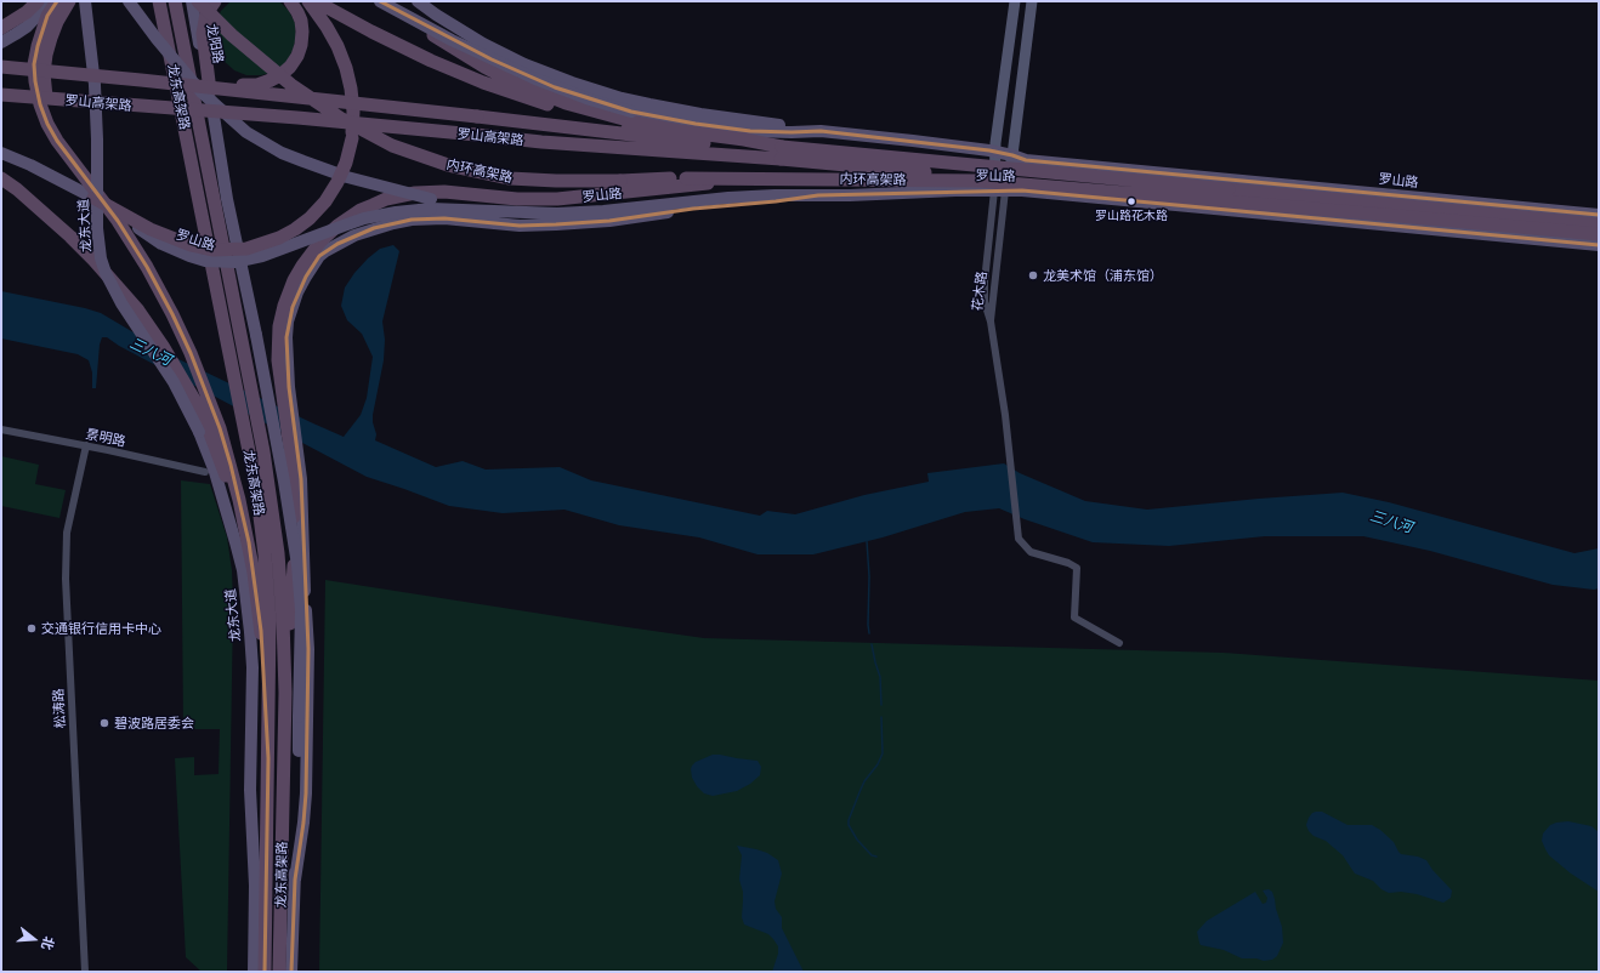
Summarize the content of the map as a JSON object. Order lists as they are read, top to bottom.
{
  "streets": {
    "highway": ["龙东高架路", "罗山高架路", "内环高架路"],
    "main road": [
      "龙阳路",
      "罗山路",
      "龙东大道",
      "花木路"
    ],
    "street": ["景明路", "松涛路"]
  },
  "crossings": [
    ["罗山高架路", "内环高架路"],
    ["内环高架路", "罗山路"],
    ["罗山路", "花木路"],
    ["景明路", "松涛路"]
  ],
  "water": ["三八河"],
  "places": [
    "罗山路花木路",
    "龙美术馆（浦东馆）",
    "交通银行信用卡中心",
    "碧波路居委会"
  ],
  "north": "right"
}
